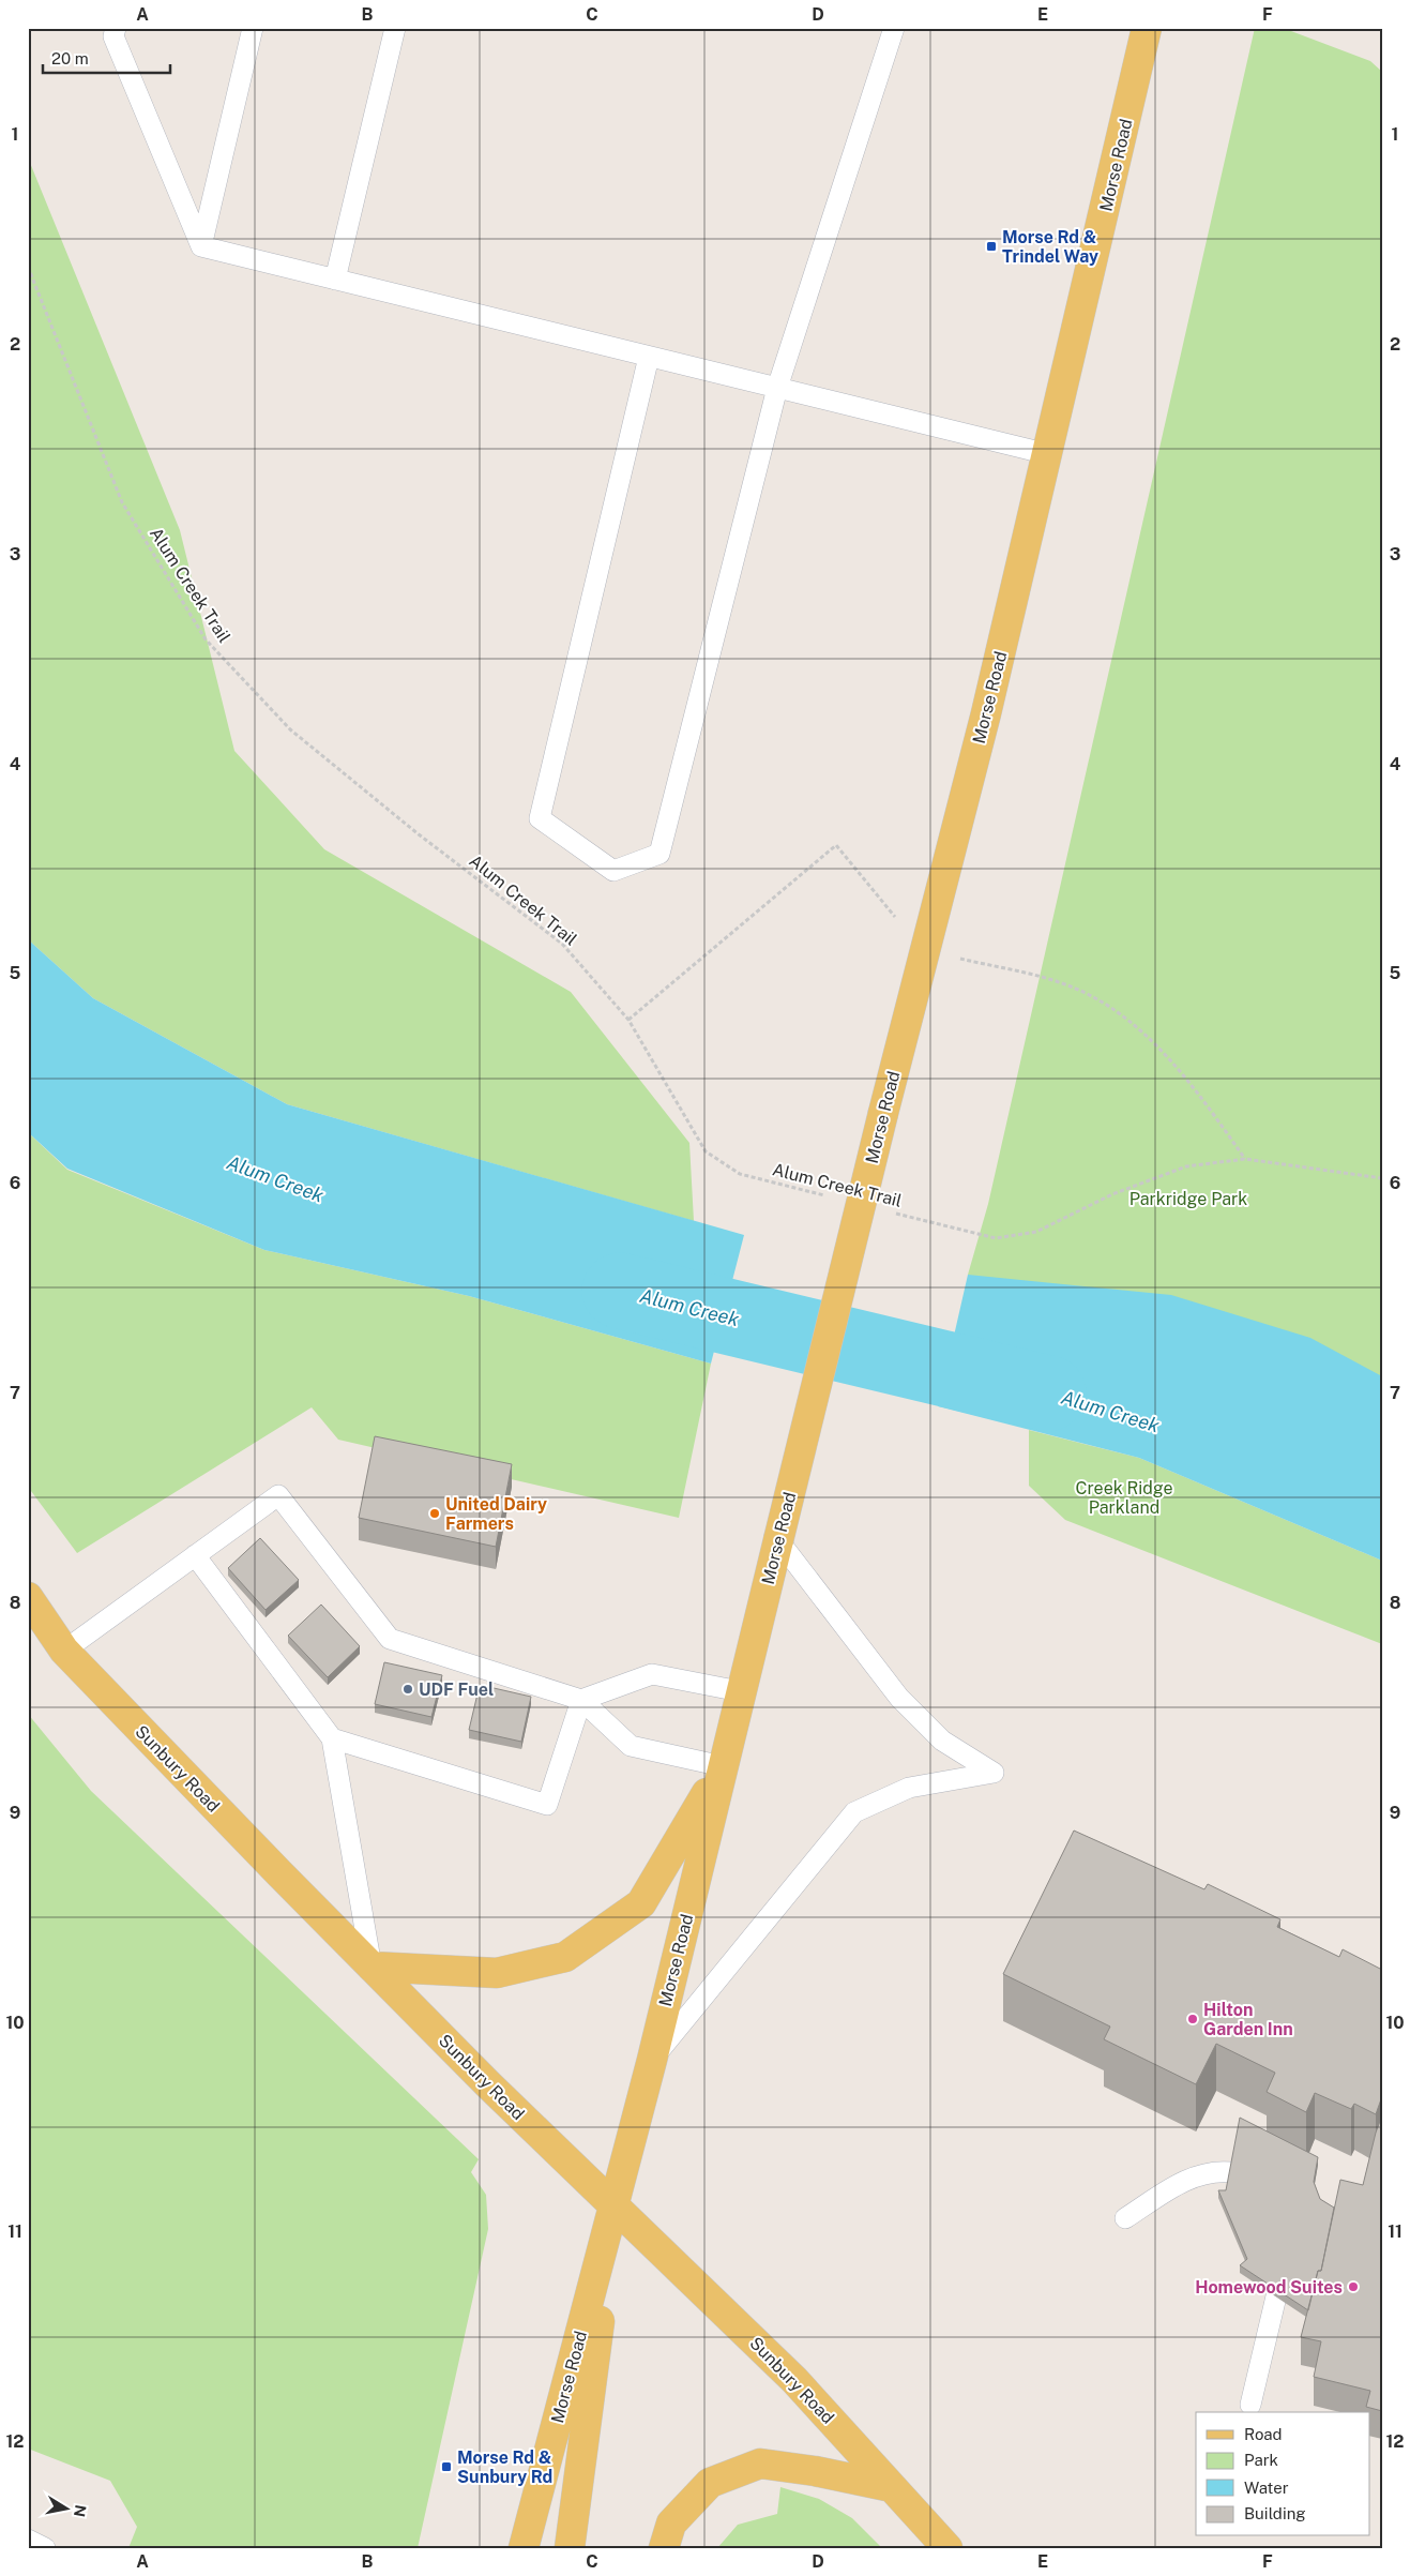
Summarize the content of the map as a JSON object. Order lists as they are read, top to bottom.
{
  "streets": {
    "main road": ["Morse Road", "Sunbury Road"],
    "path": ["Alum Creek Trail"]
  },
  "crossings": [
    ["Morse Road", "Sunbury Road"]
  ],
  "water": ["Alum Creek"],
  "parks": ["Parkridge Park", "Creek Ridge Parkland"],
  "places": {
    "transit": ["Morse Rd & Trindel Way", "Morse Rd & Sunbury Rd"],
    "other": [
      "United Dairy Farmers",
      "UDF Fuel",
      "Hilton Garden Inn",
      "Homewood Suites"
    ]
  },
  "legend": [
    "Road",
    "Park",
    "Water",
    "Building"
  ],
  "scale_bar": "20 m",
  "north": "right",
  "grid": {
    "columns": [
      "A",
      "B",
      "C",
      "D",
      "E",
      "F"
    ],
    "rows": [
      "1",
      "2",
      "3",
      "4",
      "5",
      "6",
      "7",
      "8",
      "9",
      "10",
      "11",
      "12"
    ]
  }
}
